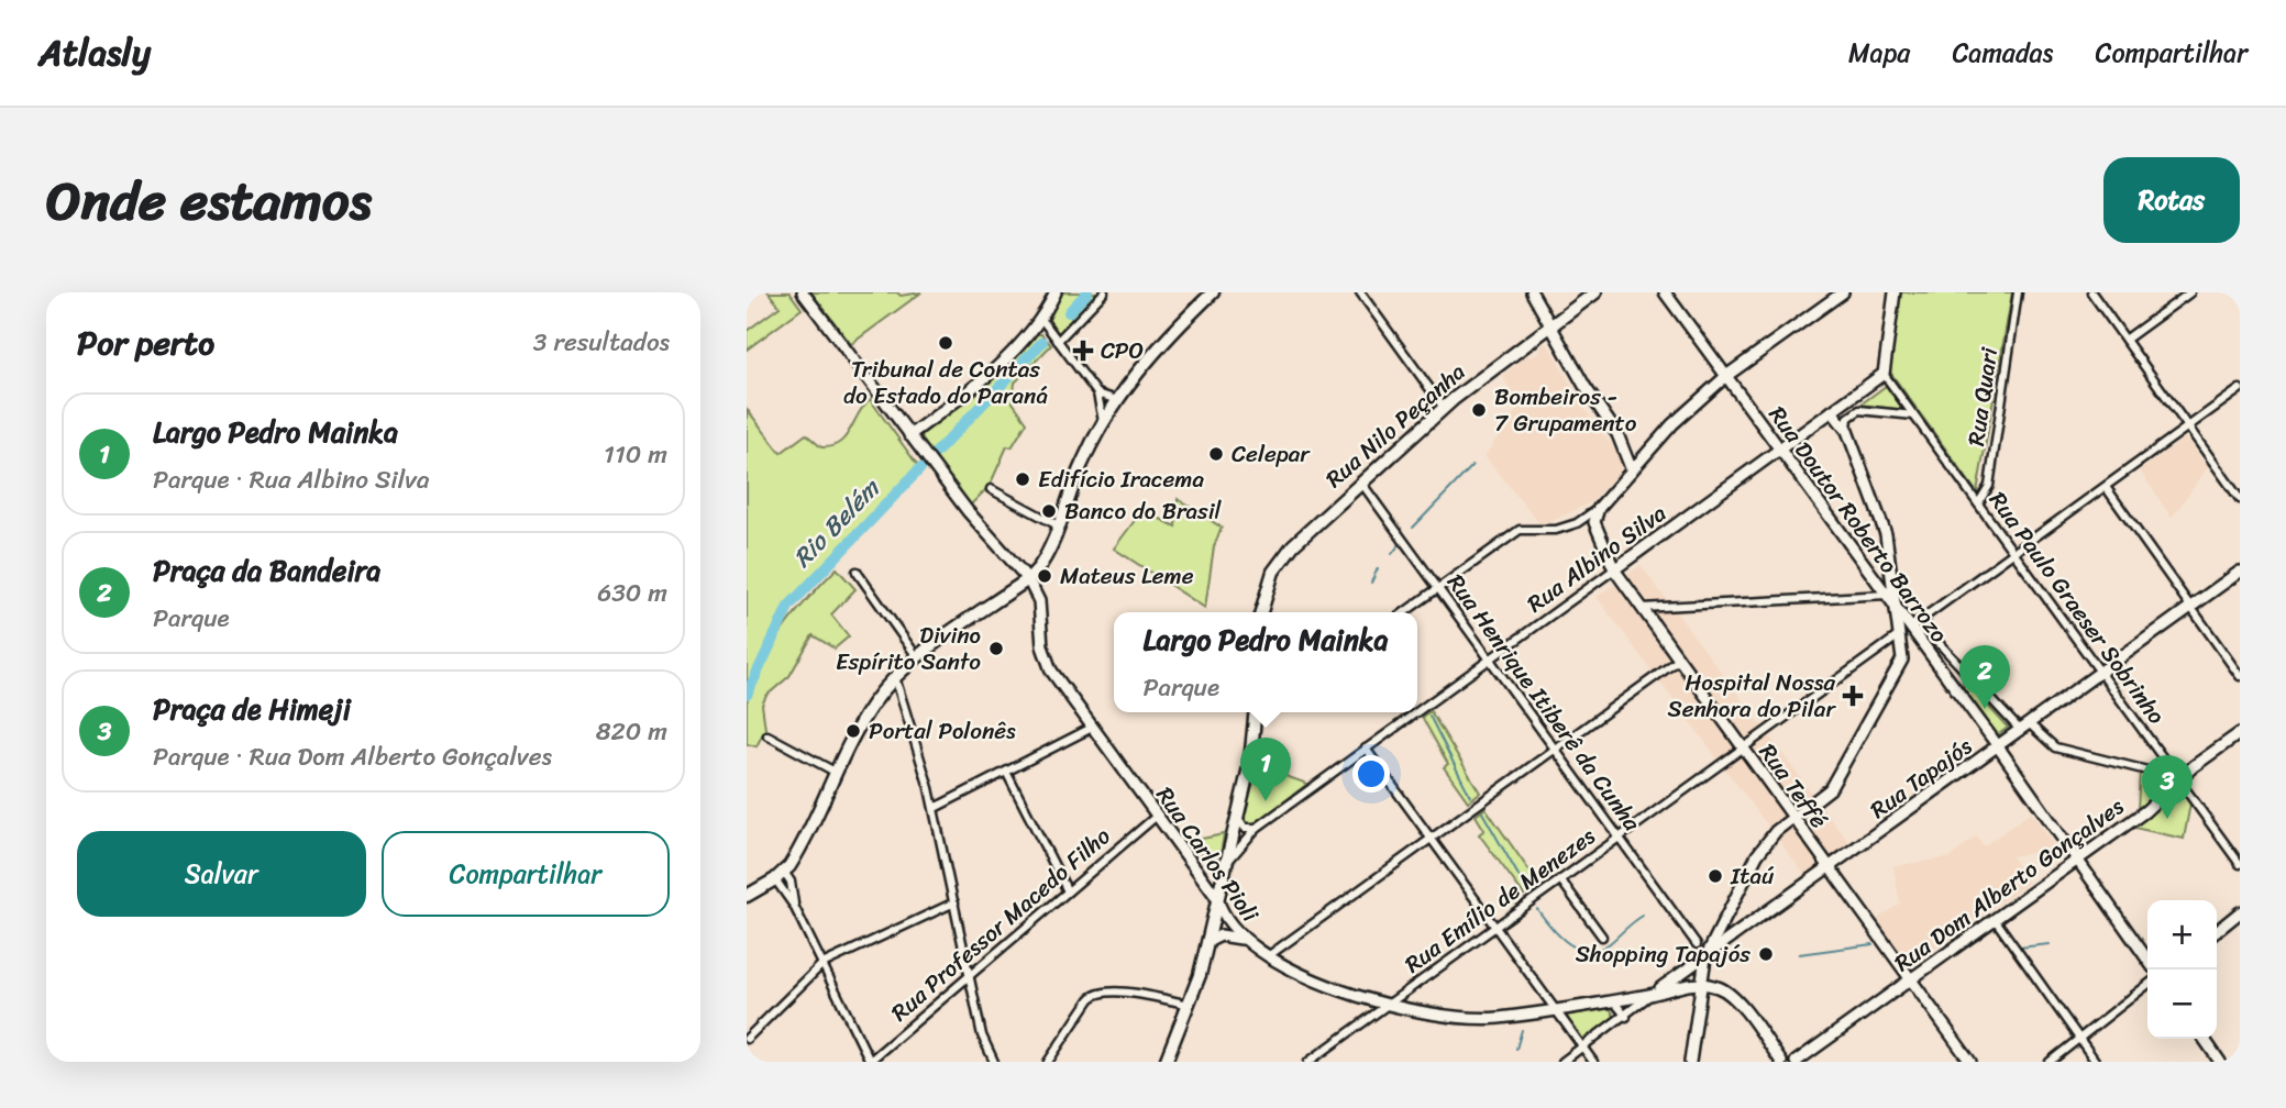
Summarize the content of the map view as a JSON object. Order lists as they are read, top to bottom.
{
  "streets": {
    "main road": [
      "Rua Nilo Peçanha",
      "Rua Doutor Roberto Barrozo",
      "Rua Albino Silva",
      "Rua Tapajós",
      "Rua Teffé",
      "Rua Carlos Pioli",
      "Rua Dom Alberto Gonçalves"
    ],
    "street": [
      "Rua Quari",
      "Rua Paulo Graeser Sobrinho",
      "Rua Henrique Itiberê da Cunha",
      "Rua Emílio de Menezes",
      "Rua Professor Macedo Filho"
    ]
  },
  "crossings": [
    ["Rua Quari", "Rua Paulo Graeser Sobrinho"],
    ["Rua Nilo Peçanha", "Rua Henrique Itiberê da Cunha"],
    ["Rua Doutor Roberto Barrozo", "Rua Albino Silva"],
    ["Rua Doutor Roberto Barrozo", "Rua Tapajós"],
    ["Rua Doutor Roberto Barrozo", "Rua Dom Alberto Gonçalves"],
    ["Rua Doutor Roberto Barrozo", "Rua Emílio de Menezes"],
    ["Rua Albino Silva", "Rua Paulo Graeser Sobrinho"],
    ["Rua Albino Silva", "Rua Henrique Itiberê da Cunha"],
    ["Rua Albino Silva", "Rua Teffé"],
    ["Rua Paulo Graeser Sobrinho", "Rua Tapajós"],
    ["Rua Paulo Graeser Sobrinho", "Rua Dom Alberto Gonçalves"],
    ["Rua Paulo Graeser Sobrinho", "Rua Emílio de Menezes"],
    ["Rua Henrique Itiberê da Cunha", "Rua Emílio de Menezes"],
    ["Rua Tapajós", "Rua Teffé"],
    ["Rua Tapajós", "Rua Carlos Pioli"],
    ["Rua Teffé", "Rua Dom Alberto Gonçalves"],
    ["Rua Teffé", "Rua Emílio de Menezes"],
    ["Rua Carlos Pioli", "Rua Emílio de Menezes"],
    ["Rua Carlos Pioli", "Rua Professor Macedo Filho"]
  ],
  "water": ["Rio Belém"],
  "places": {
    "other": [
      "Tribunal de Contas do Estado do Paraná",
      "Bombeiros - 7 Grupamento",
      "Celepar",
      "Edifício Iracema",
      "Banco do Brasil",
      "Mateus Leme",
      "Divino Espírito Santo",
      "Portal Polonês",
      "Itaú",
      "Shopping Tapajós"
    ],
    "health": ["CPO", "Hospital Nossa Senhora do Pilar"]
  },
  "page": {
    "header": "Atlasly",
    "nav": ["Mapa", "Camadas", "Compartilhar"],
    "title": "Onde estamos",
    "buttons": [
      "Rotas",
      ["Salvar", "Compartilhar"]
    ],
    "heading": ["Por perto", "3 resultados"],
    "list": [
      {
        "mark": "1",
        "name": "Largo Pedro Mainka",
        "note": "Parque · Rua Albino Silva",
        "value": "110 m"
      },
      {
        "mark": "2",
        "name": "Praça da Bandeira",
        "note": "Parque",
        "value": "630 m"
      },
      {
        "mark": "3",
        "name": "Praça de Himeji",
        "note": "Parque · Rua Dom Alberto Gonçalves",
        "value": "820 m"
      }
    ],
    "popup": ["Largo Pedro Mainka", "Parque"],
    "pins": ["2", "1", "3"],
    "map_buttons": ["+", "−"]
  }
}
